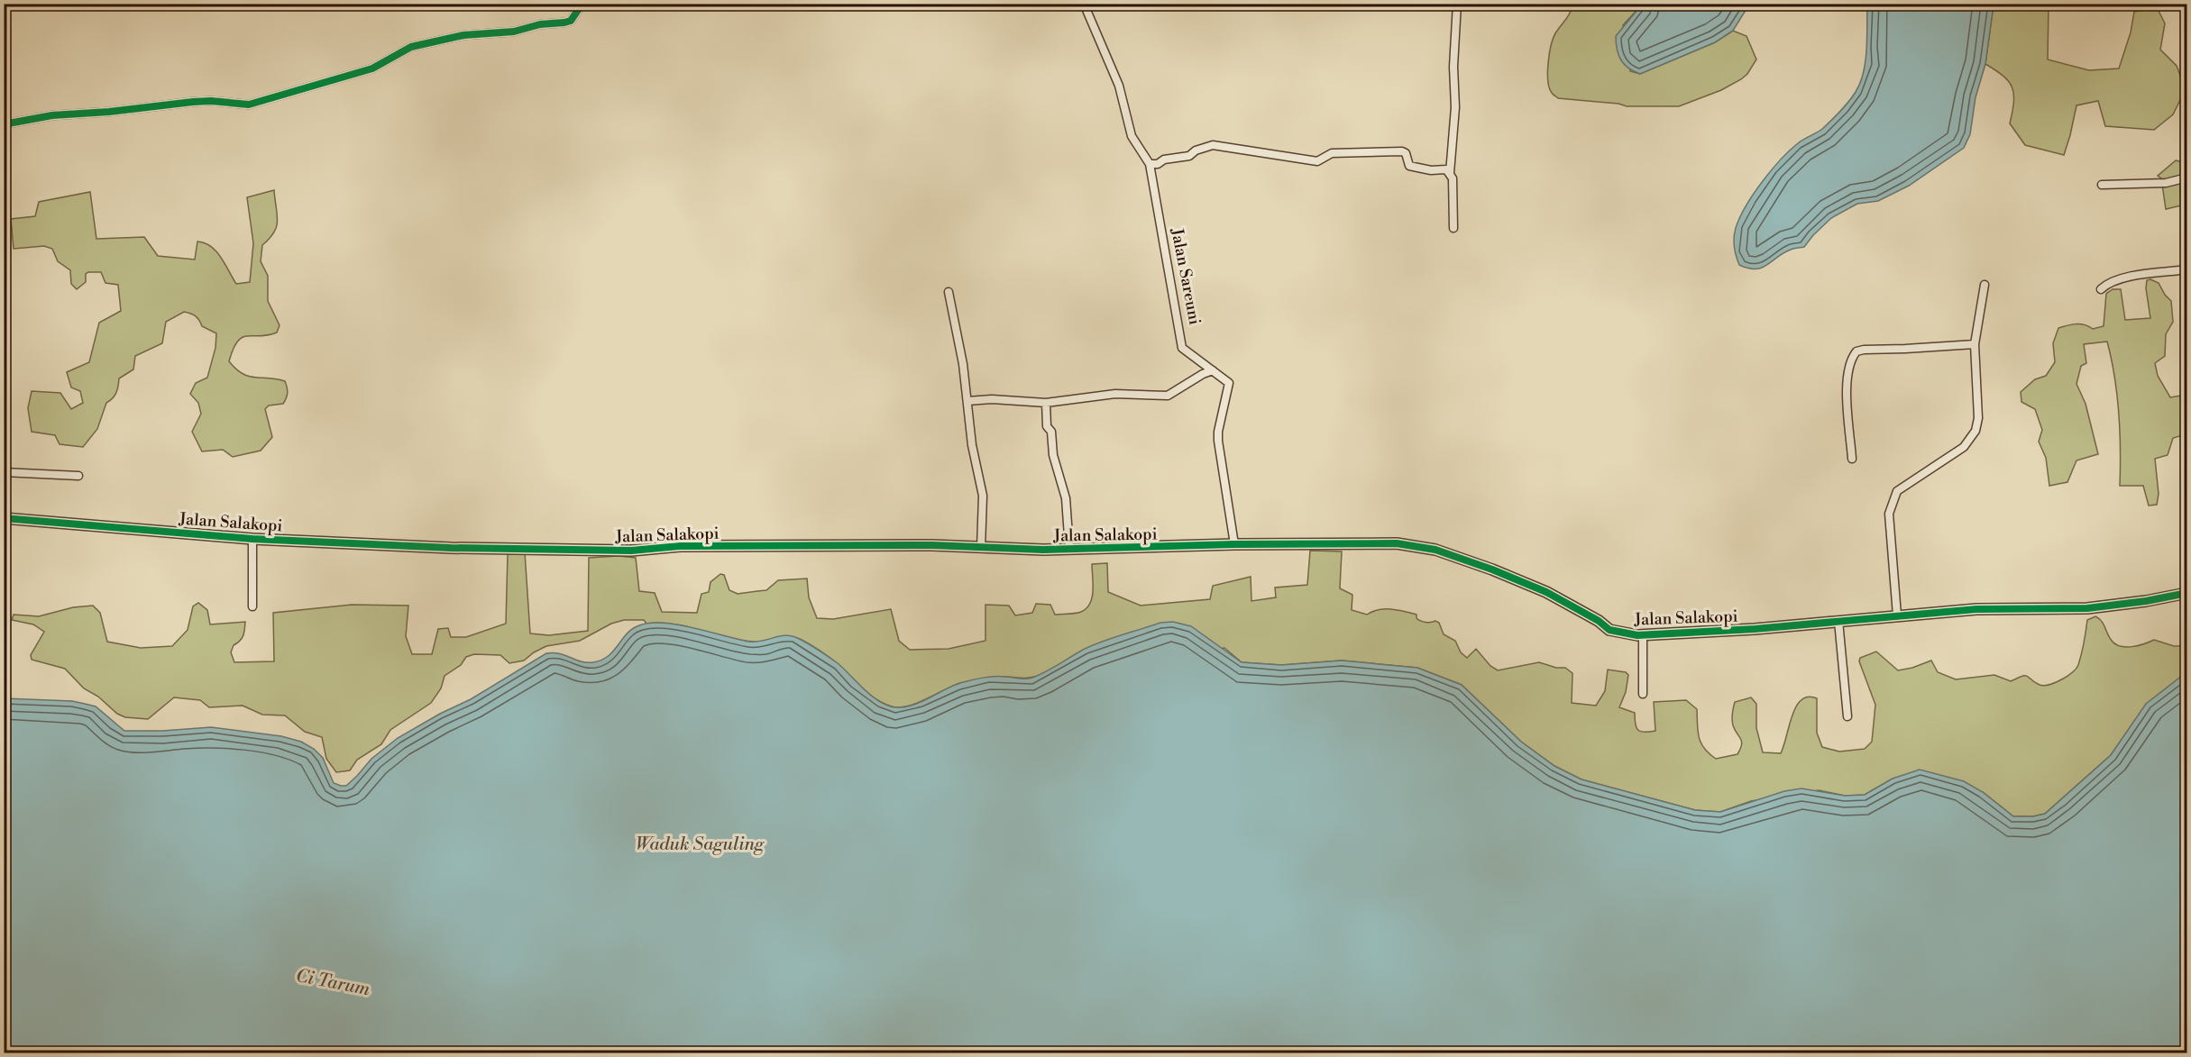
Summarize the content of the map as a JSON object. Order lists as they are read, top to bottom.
{
  "streets": {
    "street": ["Jalan Sareuni", "Jalan Salakopi"]
  },
  "crossings": [
    ["Jalan Sareuni", "Jalan Salakopi"]
  ],
  "water": ["Waduk Saguling", "Ci Tarum"]
}
